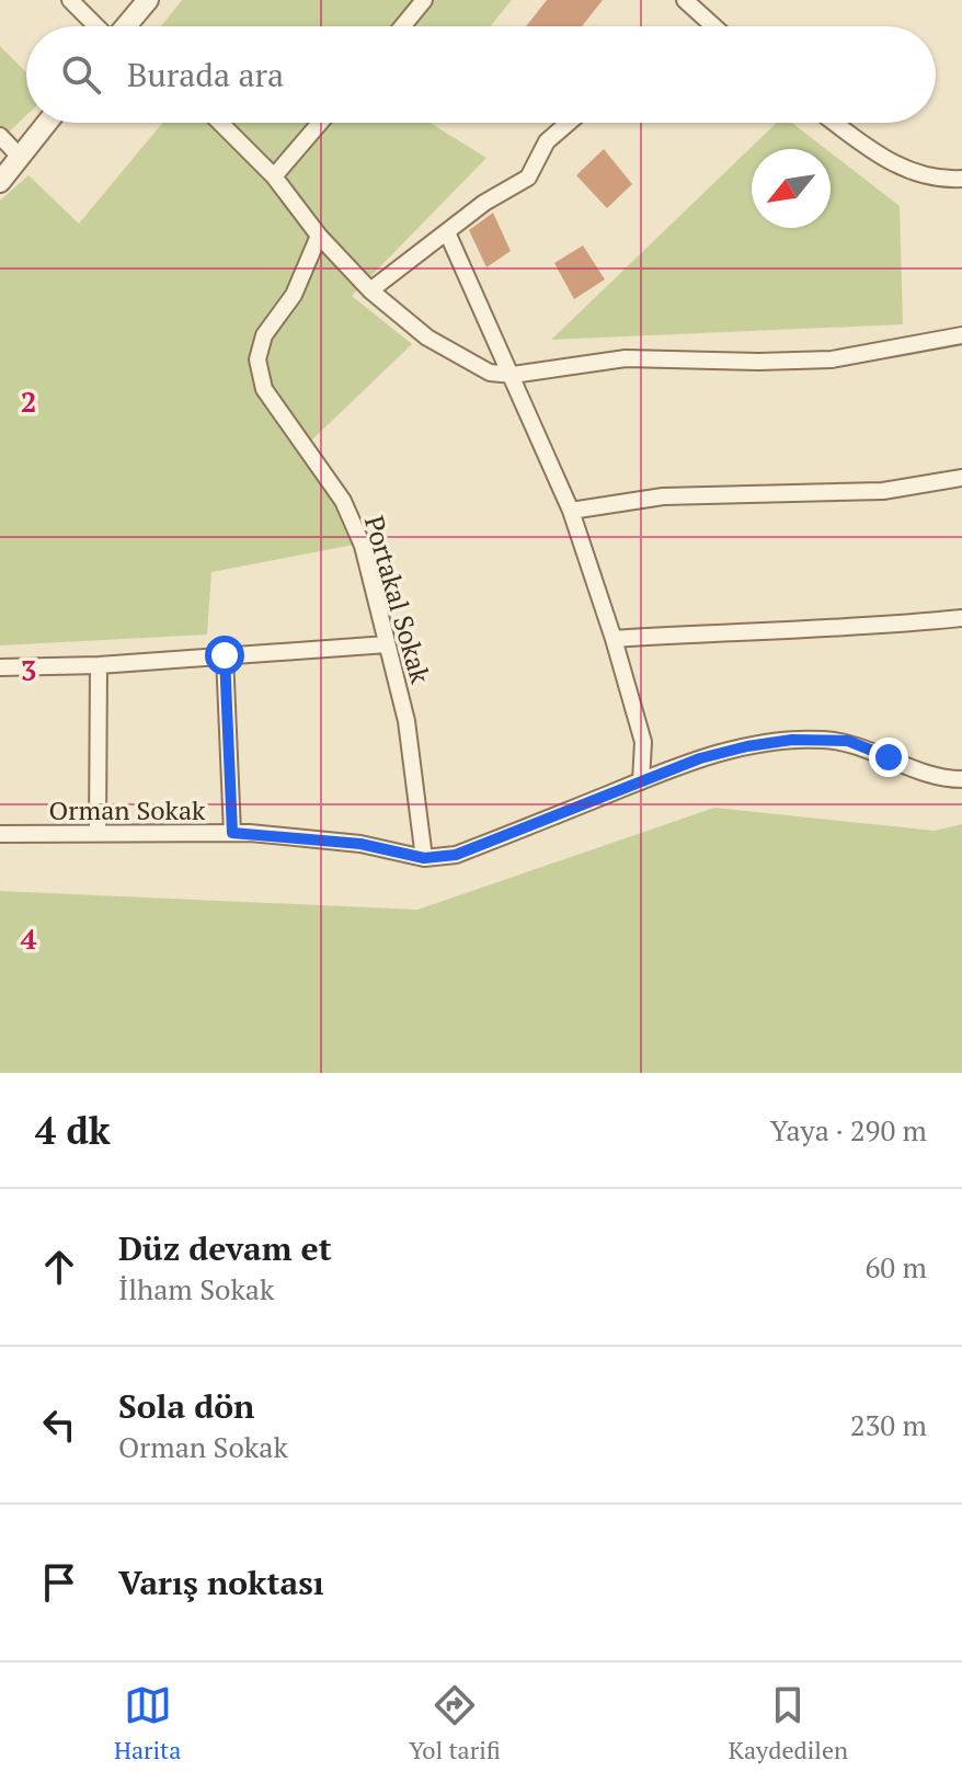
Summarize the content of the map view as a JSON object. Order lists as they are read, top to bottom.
{
  "streets": {
    "street": ["Portakal Sokak", "Orman Sokak"]
  },
  "crossings": [
    ["Portakal Sokak", "Orman Sokak"]
  ],
  "north": "bottom left",
  "page": {
    "search": "Burada ara",
    "heading": ["4 dk", "Yaya · 290 m"],
    "list": [
      ["Düz devam et", "İlham Sokak", "60 m"],
      ["Sola dön", "Orman Sokak", "230 m"],
      "Varış noktası"
    ],
    "nav": ["Harita", "Yol tarifi", "Kaydedilen"]
  },
  "grid": {
    "rows": ["2", "3", "4"]
  }
}
